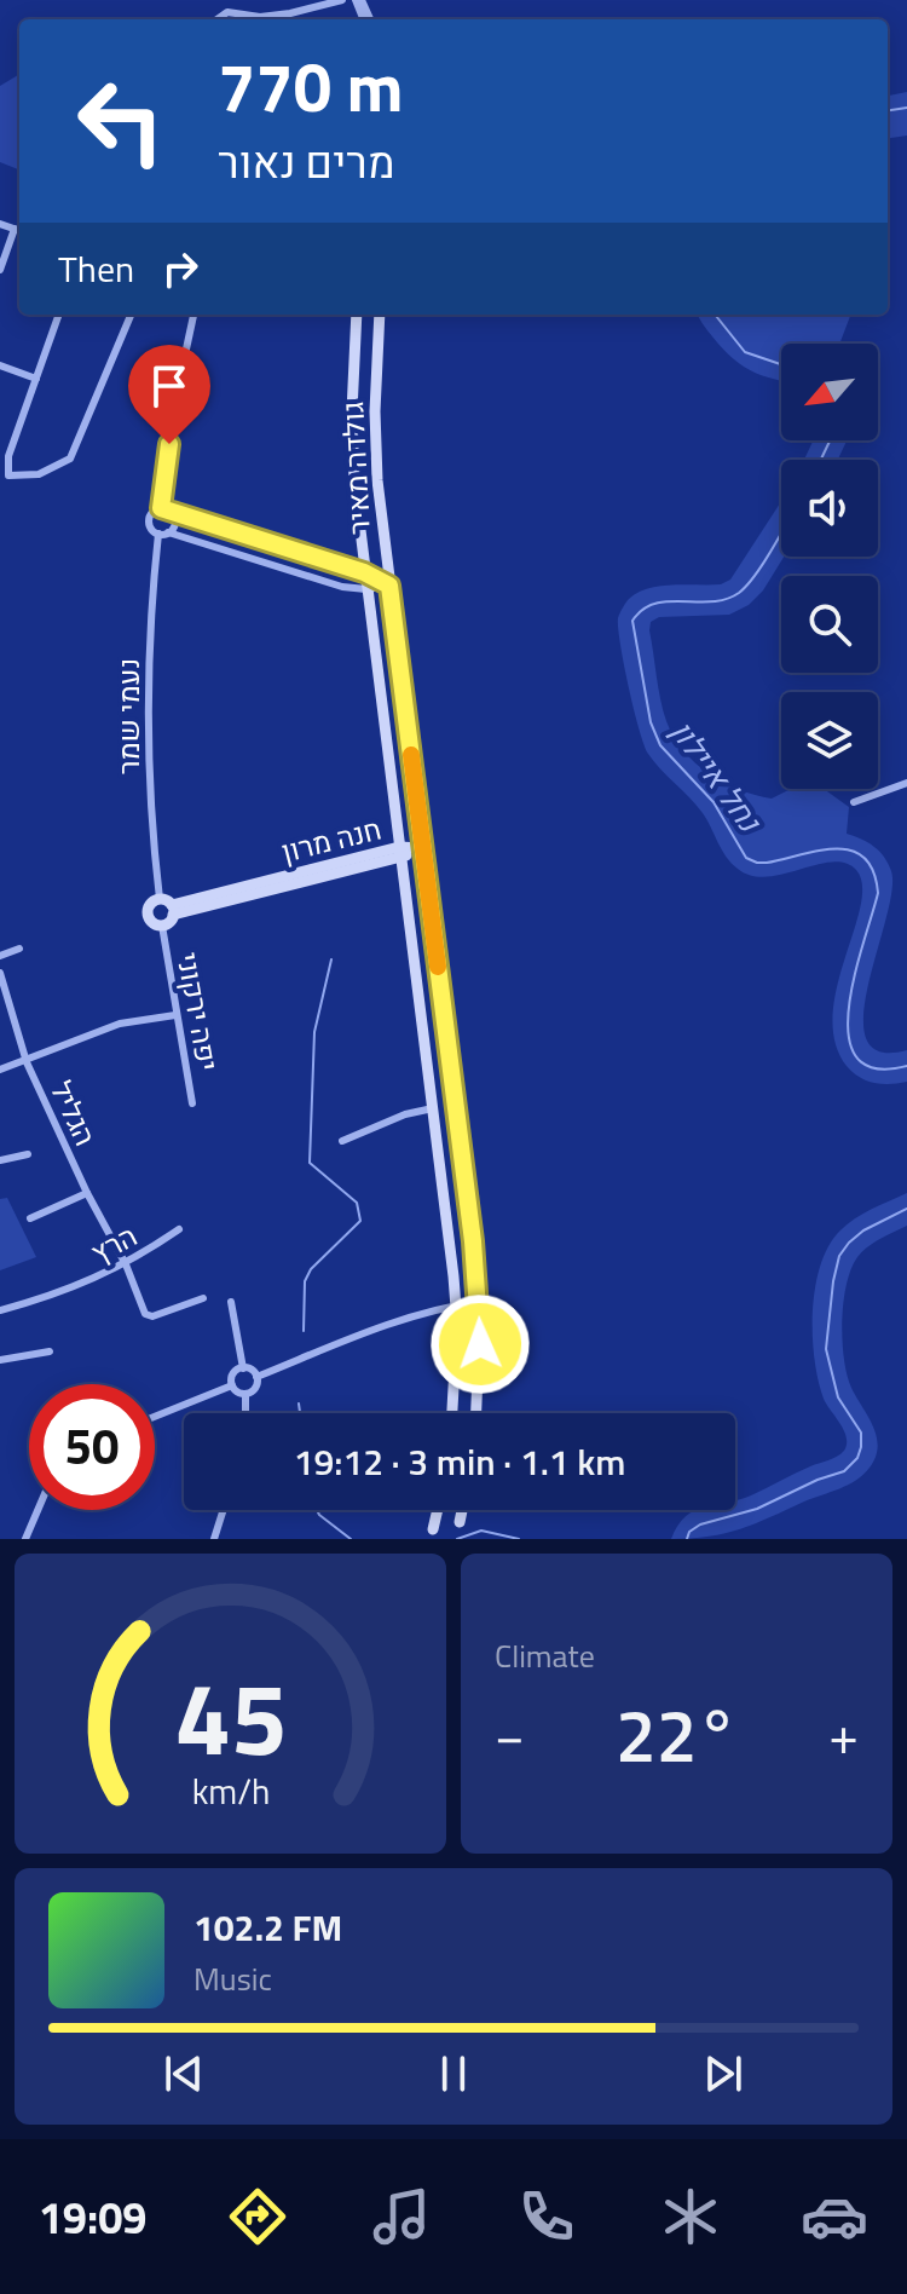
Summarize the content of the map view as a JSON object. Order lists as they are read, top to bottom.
{
  "streets": {
    "main road": ["גולדה מאיר", "חנה מרון"],
    "street": [
      "נעמי שמר",
      "יפה ירקוני",
      "הגליל",
      "הרץ"
    ]
  },
  "crossings": [
    ["גולדה מאיר", "חנה מרון"],
    ["נעמי שמר", "חנה מרון"],
    ["נעמי שמר", "יפה ירקוני"],
    ["חנה מרון", "יפה ירקוני"],
    ["הגליל", "הרץ"]
  ],
  "water": ["נחל איילון"],
  "north": "bottom left",
  "page": {
    "turn": ["770 m", "מרים נאור"],
    "then": "Then",
    "limit": "50",
    "trip": "19:12 · 3 min · 1.1 km",
    "tile": "Climate",
    "heat": ["−", "22°", "+"],
    "song": ["102.2 FM", "Music"],
    "tabs": "19:09",
    "gauge": ["45", "km/h"]
  }
}
